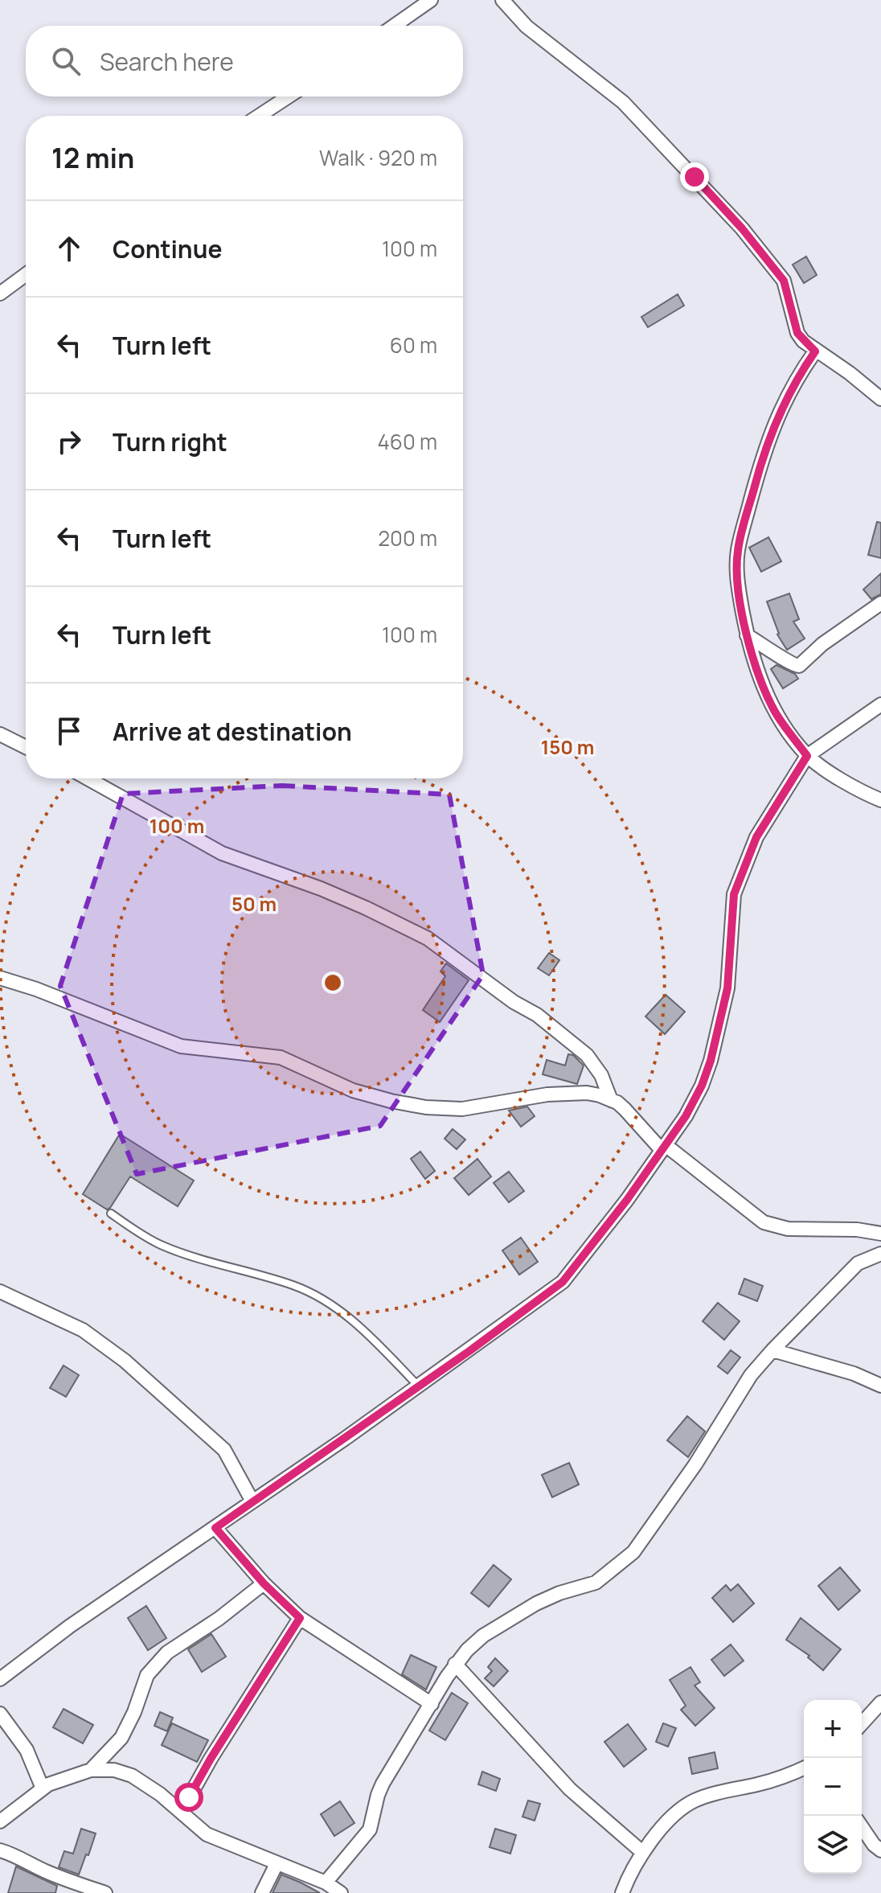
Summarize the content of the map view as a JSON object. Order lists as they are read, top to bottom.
{
  "page": {
    "search": "Search here",
    "heading": ["12 min", "Walk · 920 m"],
    "list": [
      ["Continue", "100 m"],
      ["Turn left", "60 m"],
      ["Turn right", "460 m"],
      ["Turn left", "200 m"],
      ["Turn left", "100 m"],
      "Arrive at destination"
    ],
    "map_buttons": ["+", "−"]
  },
  "rings": ["150 m", "100 m", "50 m"]
}
